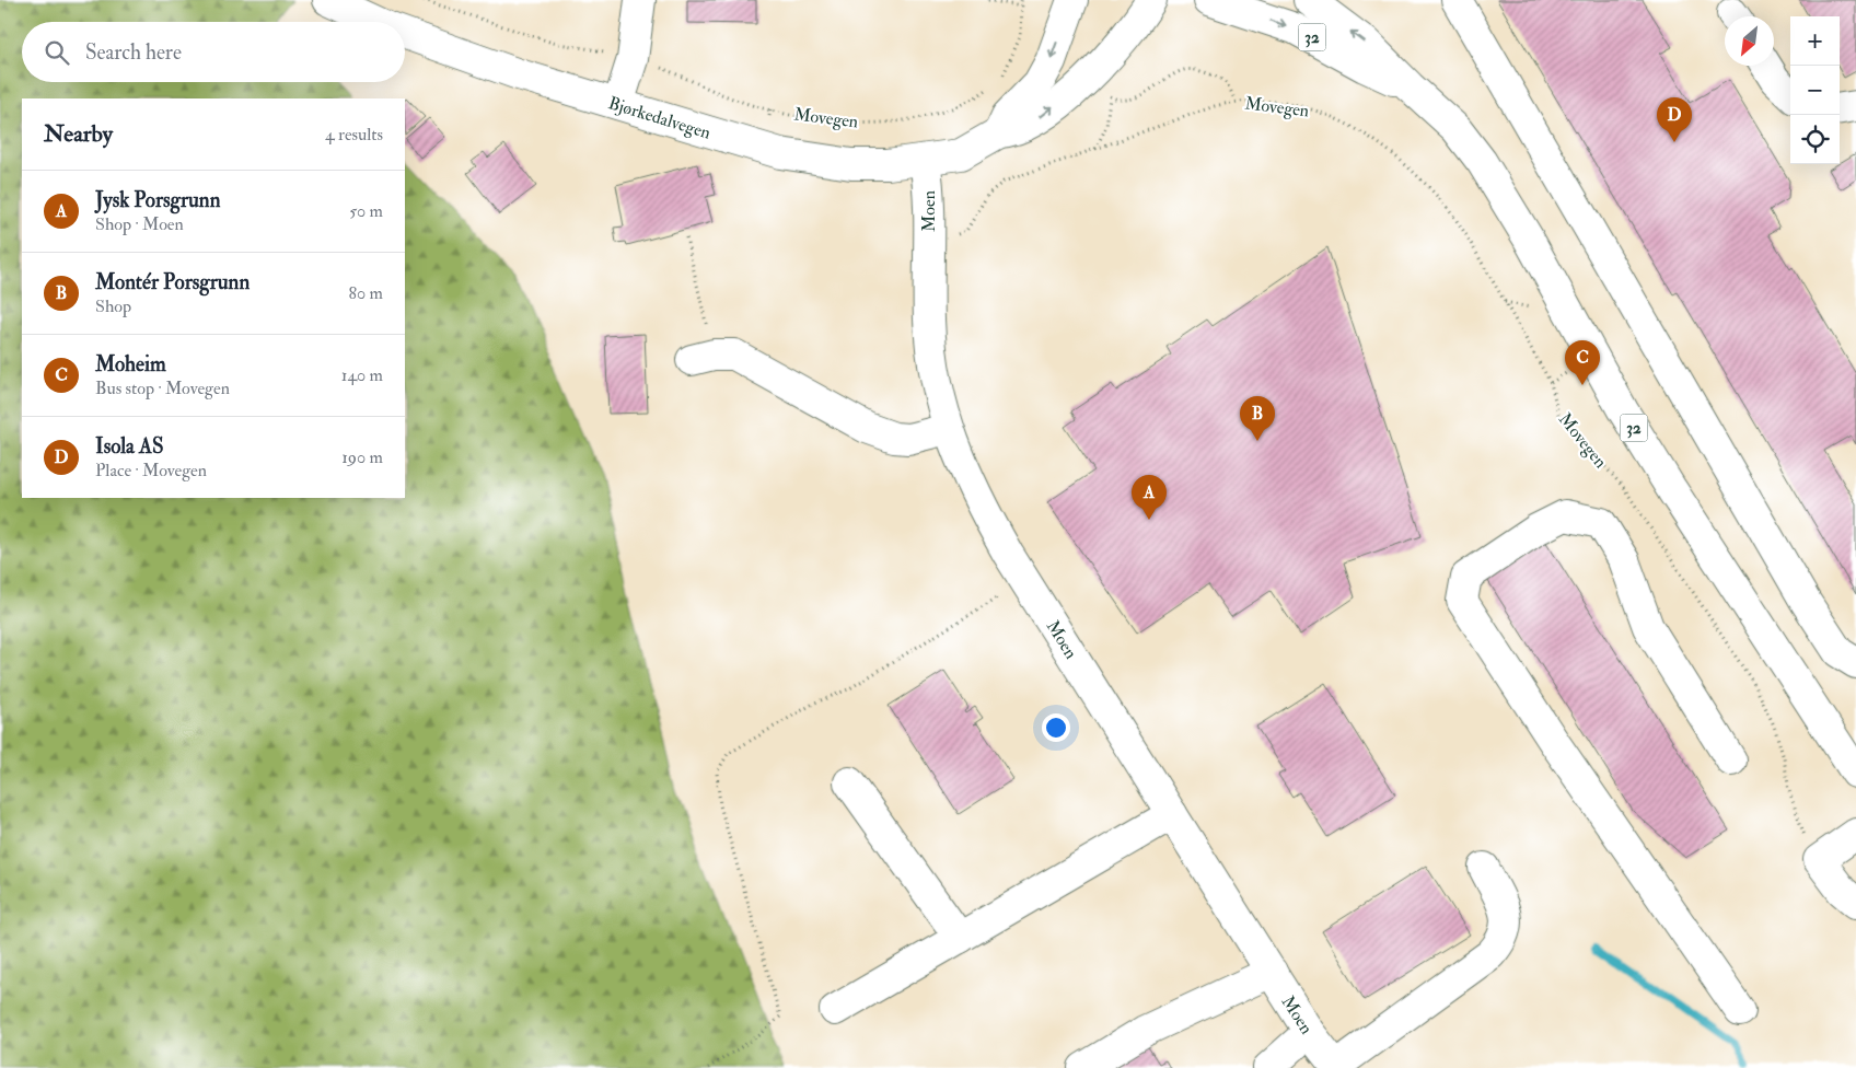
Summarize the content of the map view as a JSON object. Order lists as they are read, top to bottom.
{
  "streets": {
    "main road": ["32", "Bjørkedalvegen", "Moen"],
    "path": ["Movegen"]
  },
  "crossings": [
    ["Bjørkedalvegen", "Moen"]
  ],
  "north": "bottom left",
  "page": {
    "map_buttons": ["+", "−"],
    "search": "Search here",
    "pins": [
      "D",
      "C",
      "B",
      "A"
    ],
    "heading": ["Nearby", "4 results"],
    "list": [
      {
        "mark": "A",
        "name": "Jysk Porsgrunn",
        "note": "Shop · Moen",
        "value": "50 m"
      },
      {
        "mark": "B",
        "name": "Montér Porsgrunn",
        "note": "Shop",
        "value": "80 m"
      },
      {
        "mark": "C",
        "name": "Moheim",
        "note": "Bus stop · Movegen",
        "value": "140 m"
      },
      {
        "mark": "D",
        "name": "Isola AS",
        "note": "Place · Movegen",
        "value": "190 m"
      }
    ]
  }
}
